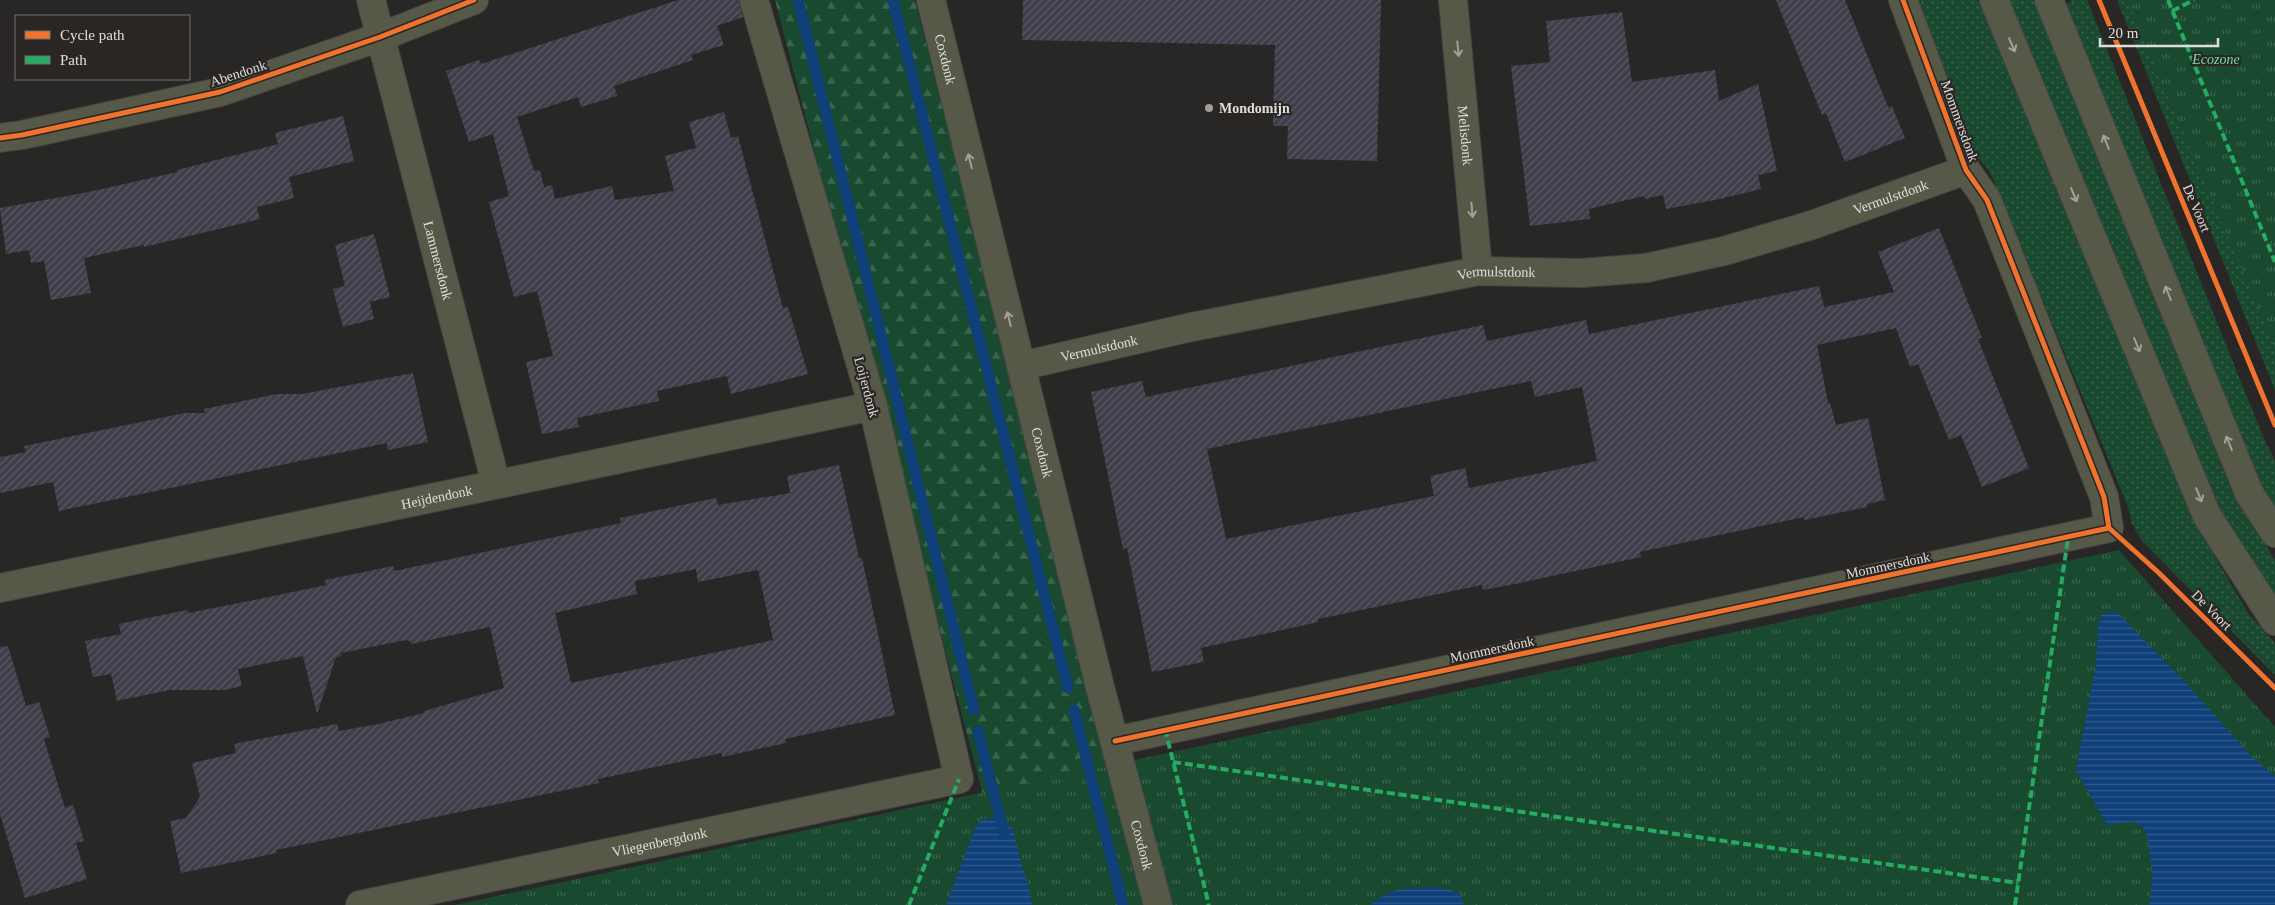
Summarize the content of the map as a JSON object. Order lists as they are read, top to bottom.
{
  "streets": {
    "street": [
      "Coxdonk",
      "Abendonk",
      "Mommersdonk",
      "Melisdonk",
      "Vermulstdonk",
      "Lammersdonk",
      "Loijerdonk",
      "Heijdendonk",
      "Vliegenbergdonk"
    ],
    "cycle path": ["De Voort"]
  },
  "crossings": [
    ["Coxdonk", "Mommersdonk"],
    ["Coxdonk", "Vermulstdonk"],
    ["Abendonk", "Lammersdonk"],
    ["Mommersdonk", "Vermulstdonk"],
    ["Melisdonk", "Vermulstdonk"],
    ["Lammersdonk", "Heijdendonk"],
    ["Loijerdonk", "Heijdendonk"],
    ["Loijerdonk", "Vliegenbergdonk"]
  ],
  "one_way": ["Coxdonk", "Melisdonk"],
  "parks": ["Ecozone"],
  "places": ["Mondomijn"],
  "legend": ["Cycle path", "Path"],
  "scale_bar": "20 m"
}
